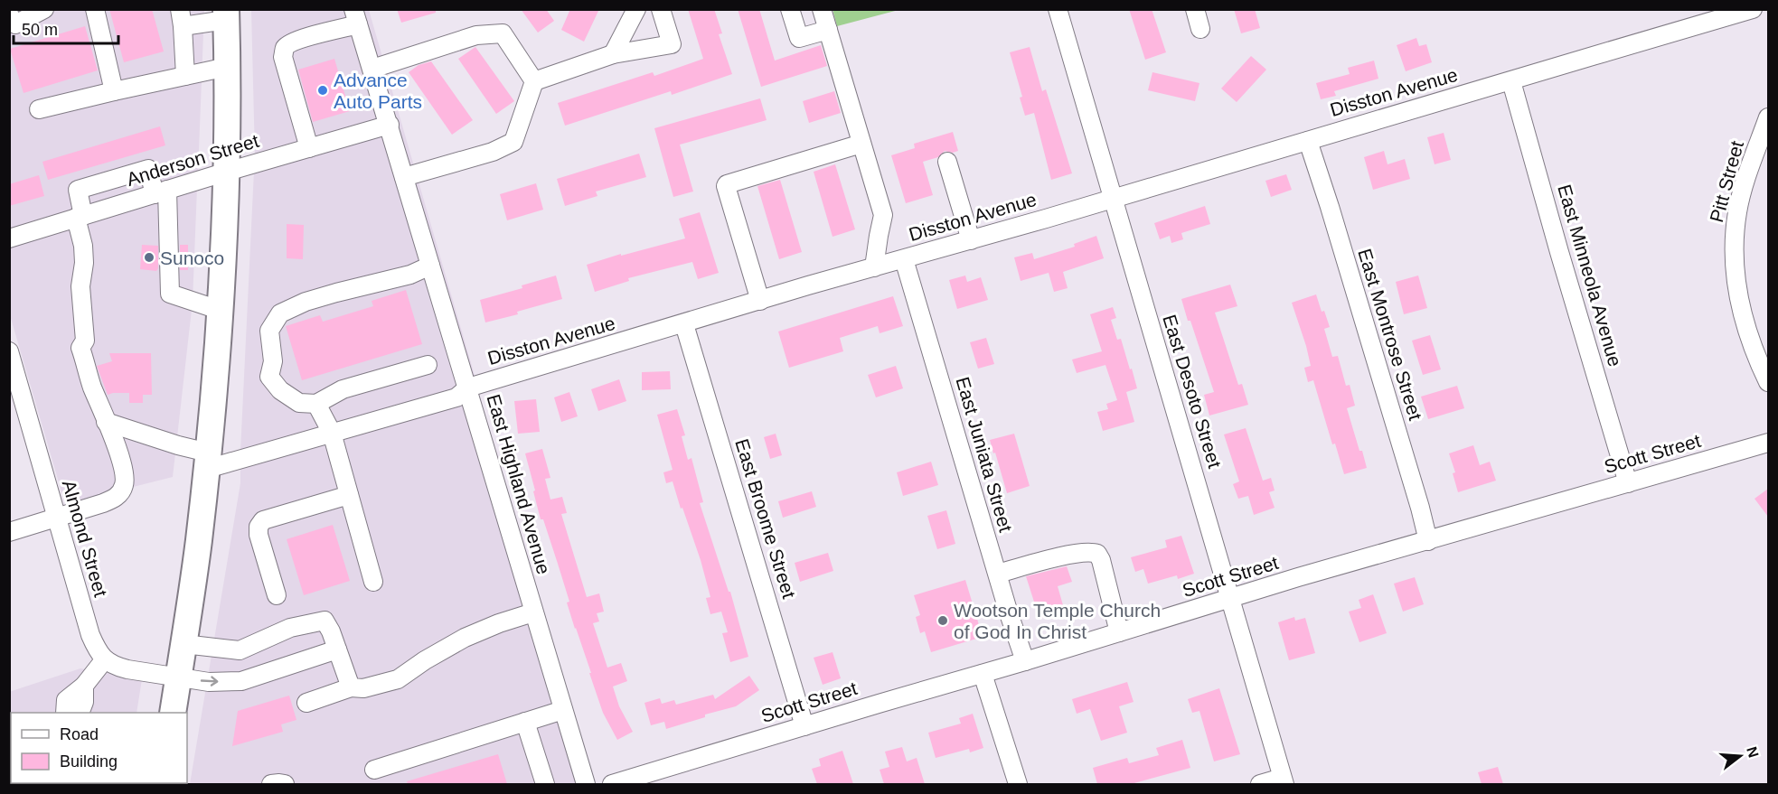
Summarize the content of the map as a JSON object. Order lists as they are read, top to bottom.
{
  "streets": {
    "street": [
      "Disston Avenue",
      "Anderson Street",
      "Pitt Street",
      "East Minneola Avenue",
      "East Montrose Street",
      "East Desoto Street",
      "Scott Street",
      "East Juniata Street",
      "East Highland Avenue",
      "East Broome Street",
      "Almond Street"
    ]
  },
  "crossings": [
    ["Disston Avenue", "East Minneola Avenue"],
    ["Disston Avenue", "East Montrose Street"],
    ["Disston Avenue", "East Desoto Street"],
    ["Disston Avenue", "East Juniata Street"],
    ["Disston Avenue", "East Highland Avenue"],
    ["Disston Avenue", "East Broome Street"],
    ["Anderson Street", "East Highland Avenue"],
    ["East Minneola Avenue", "Scott Street"],
    ["East Montrose Street", "Scott Street"],
    ["East Desoto Street", "Scott Street"],
    ["Scott Street", "East Juniata Street"],
    ["Scott Street", "East Broome Street"]
  ],
  "places": ["Advance Auto Parts", "Sunoco", "Wootson Temple Church of God In Christ"],
  "legend": ["Road", "Building"],
  "scale_bar": "50 m",
  "north": "right"
}
